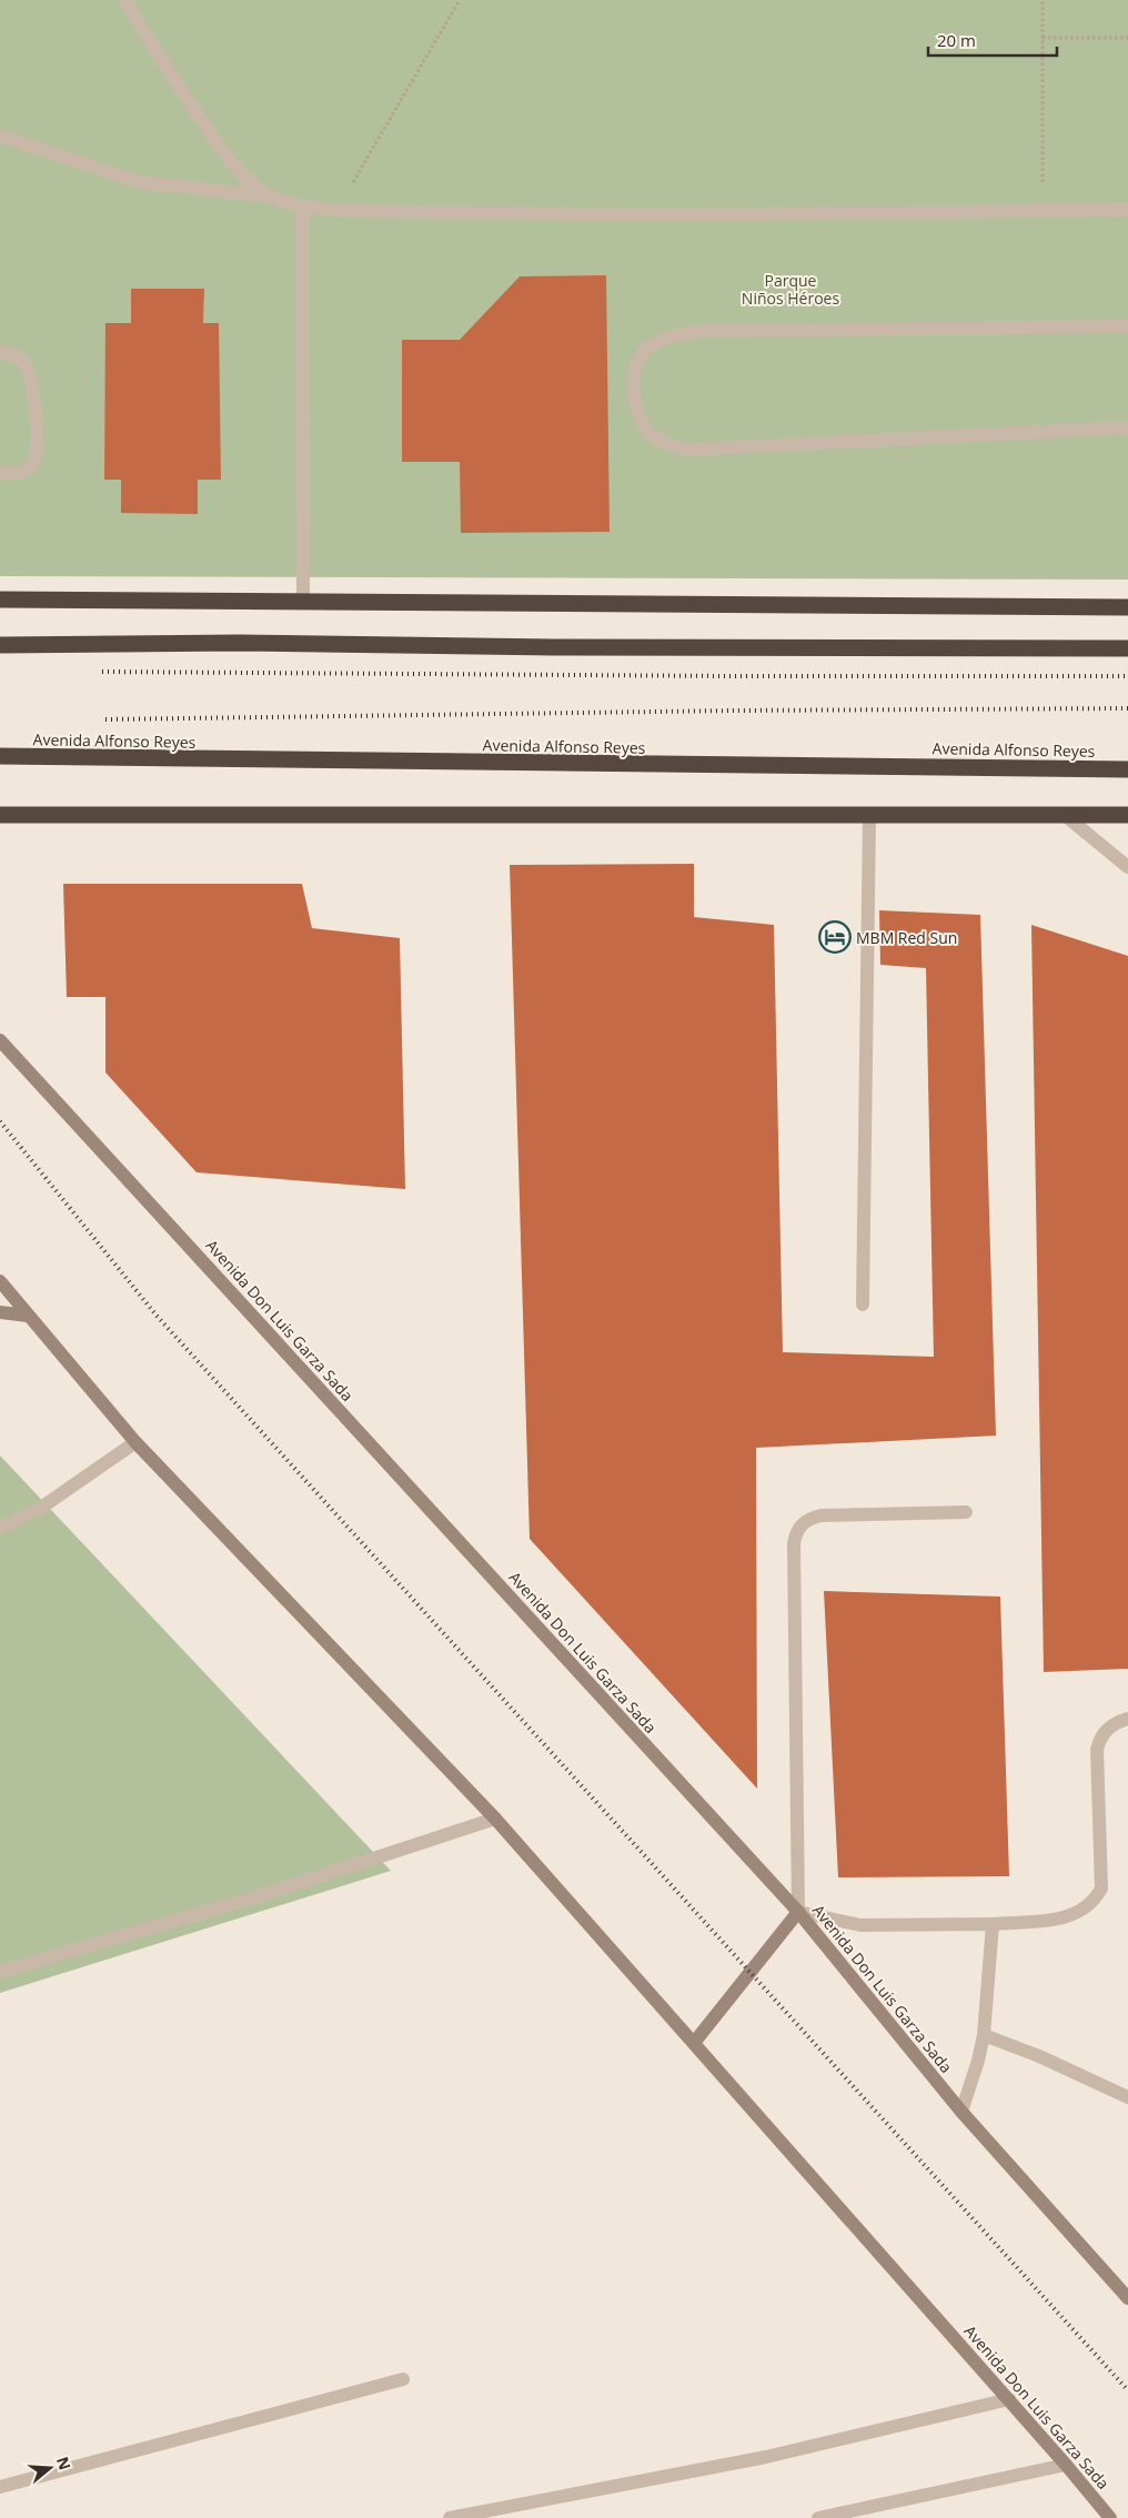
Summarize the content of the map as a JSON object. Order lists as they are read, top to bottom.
{
  "streets": {
    "highway": ["Avenida Alfonso Reyes"],
    "street": ["Avenida Don Luis Garza Sada"]
  },
  "parks": ["Parque Niños Héroes"],
  "places": {
    "hotel": ["MBM Red Sun"]
  },
  "scale_bar": "20 m",
  "north": "right"
}
